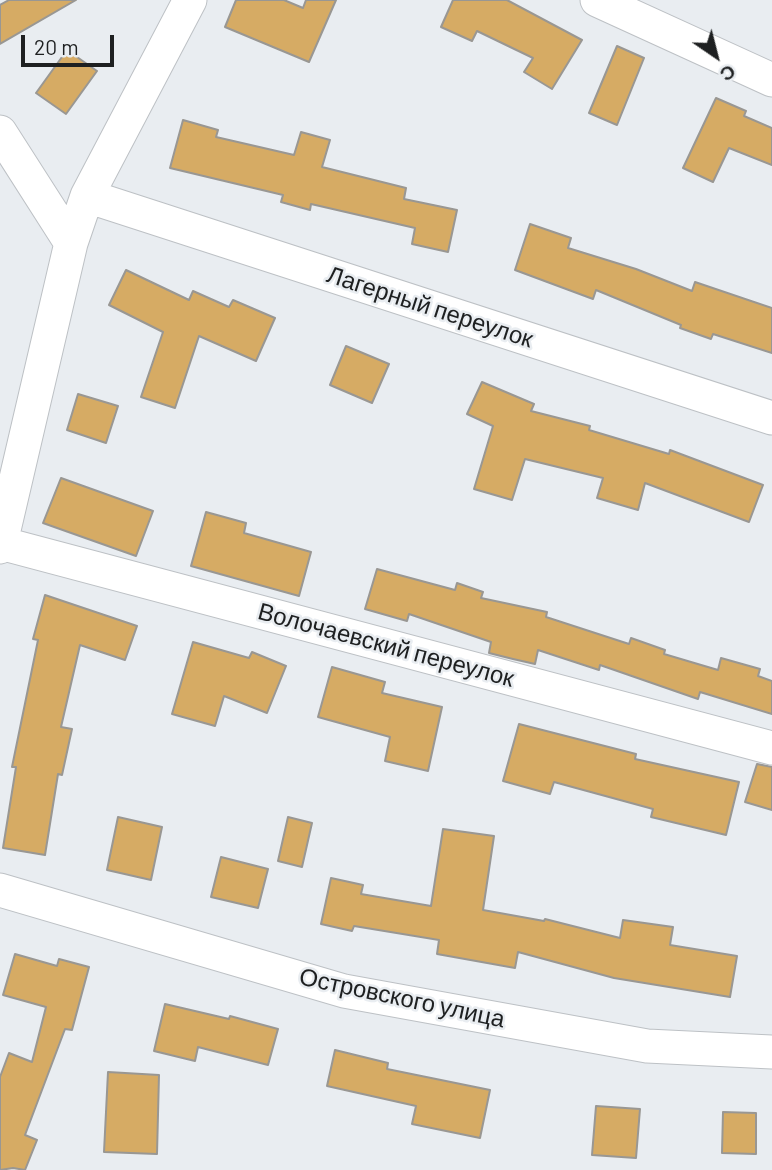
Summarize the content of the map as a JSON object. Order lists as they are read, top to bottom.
{
  "streets": {
    "street": ["Лагерный переулок", "Волочаевский переулок", "Островского улица"]
  },
  "scale_bar": "20 m",
  "north": "bottom right"
}
